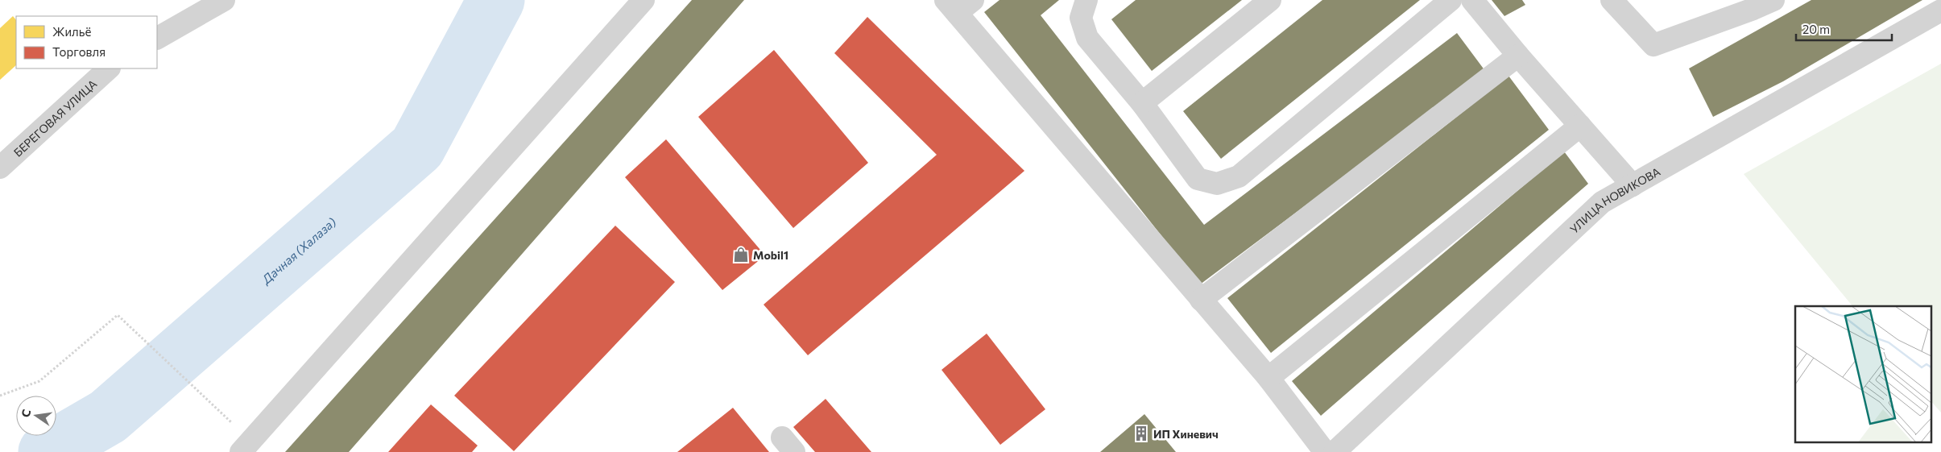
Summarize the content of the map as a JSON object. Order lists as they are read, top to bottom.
{
  "streets": {
    "street": ["БЕРЕГОВАЯ УЛИЦА", "УЛИЦА НОВИКОВА"]
  },
  "water": ["Дачная (Халаза)"],
  "places": {
    "shop": ["Mobil1"],
    "building": ["ИП Хиневич"]
  },
  "legend": ["Жильё", "Торговля"],
  "scale_bar": "20 m",
  "north": "left"
}
